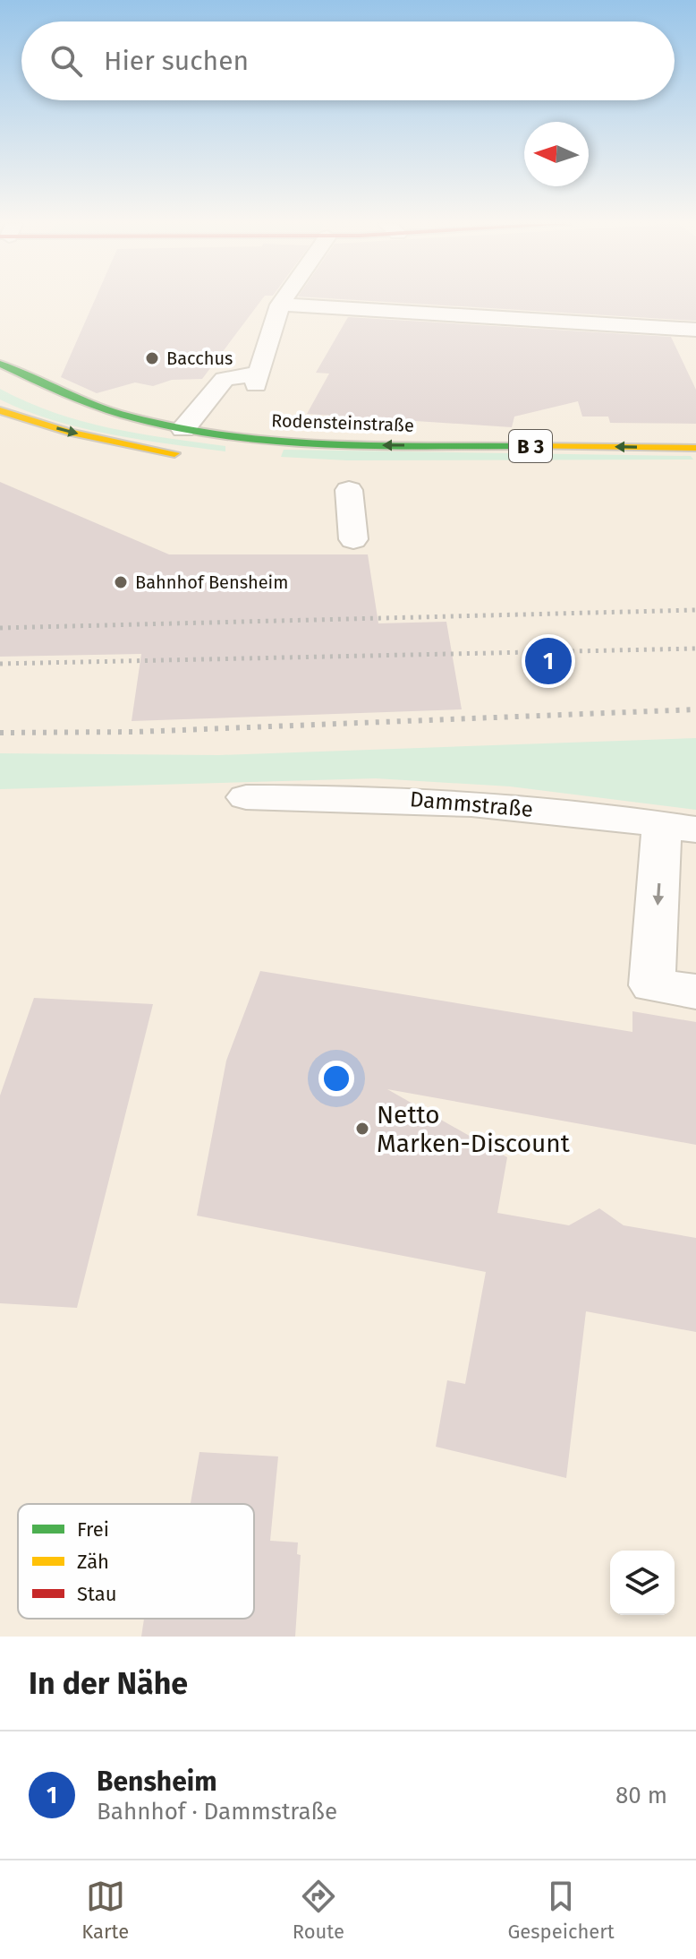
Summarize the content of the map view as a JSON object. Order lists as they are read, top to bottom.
{
  "streets": {
    "main road": ["Rodensteinstraße", "B 3"],
    "street": ["Dammstraße"]
  },
  "one_way": ["Rodensteinstraße"],
  "places": ["Bacchus", "Bahnhof Bensheim", "Netto Marken-Discount"],
  "legend": ["Frei", "Zäh", "Stau"],
  "north": "left",
  "page": {
    "search": "Hier suchen",
    "pins": "1",
    "heading": "In der Nähe",
    "list": [
      {
        "mark": "1",
        "name": "Bensheim",
        "note": "Bahnhof · Dammstraße",
        "value": "80 m"
      }
    ],
    "nav": ["Karte", "Route", "Gespeichert"]
  }
}
